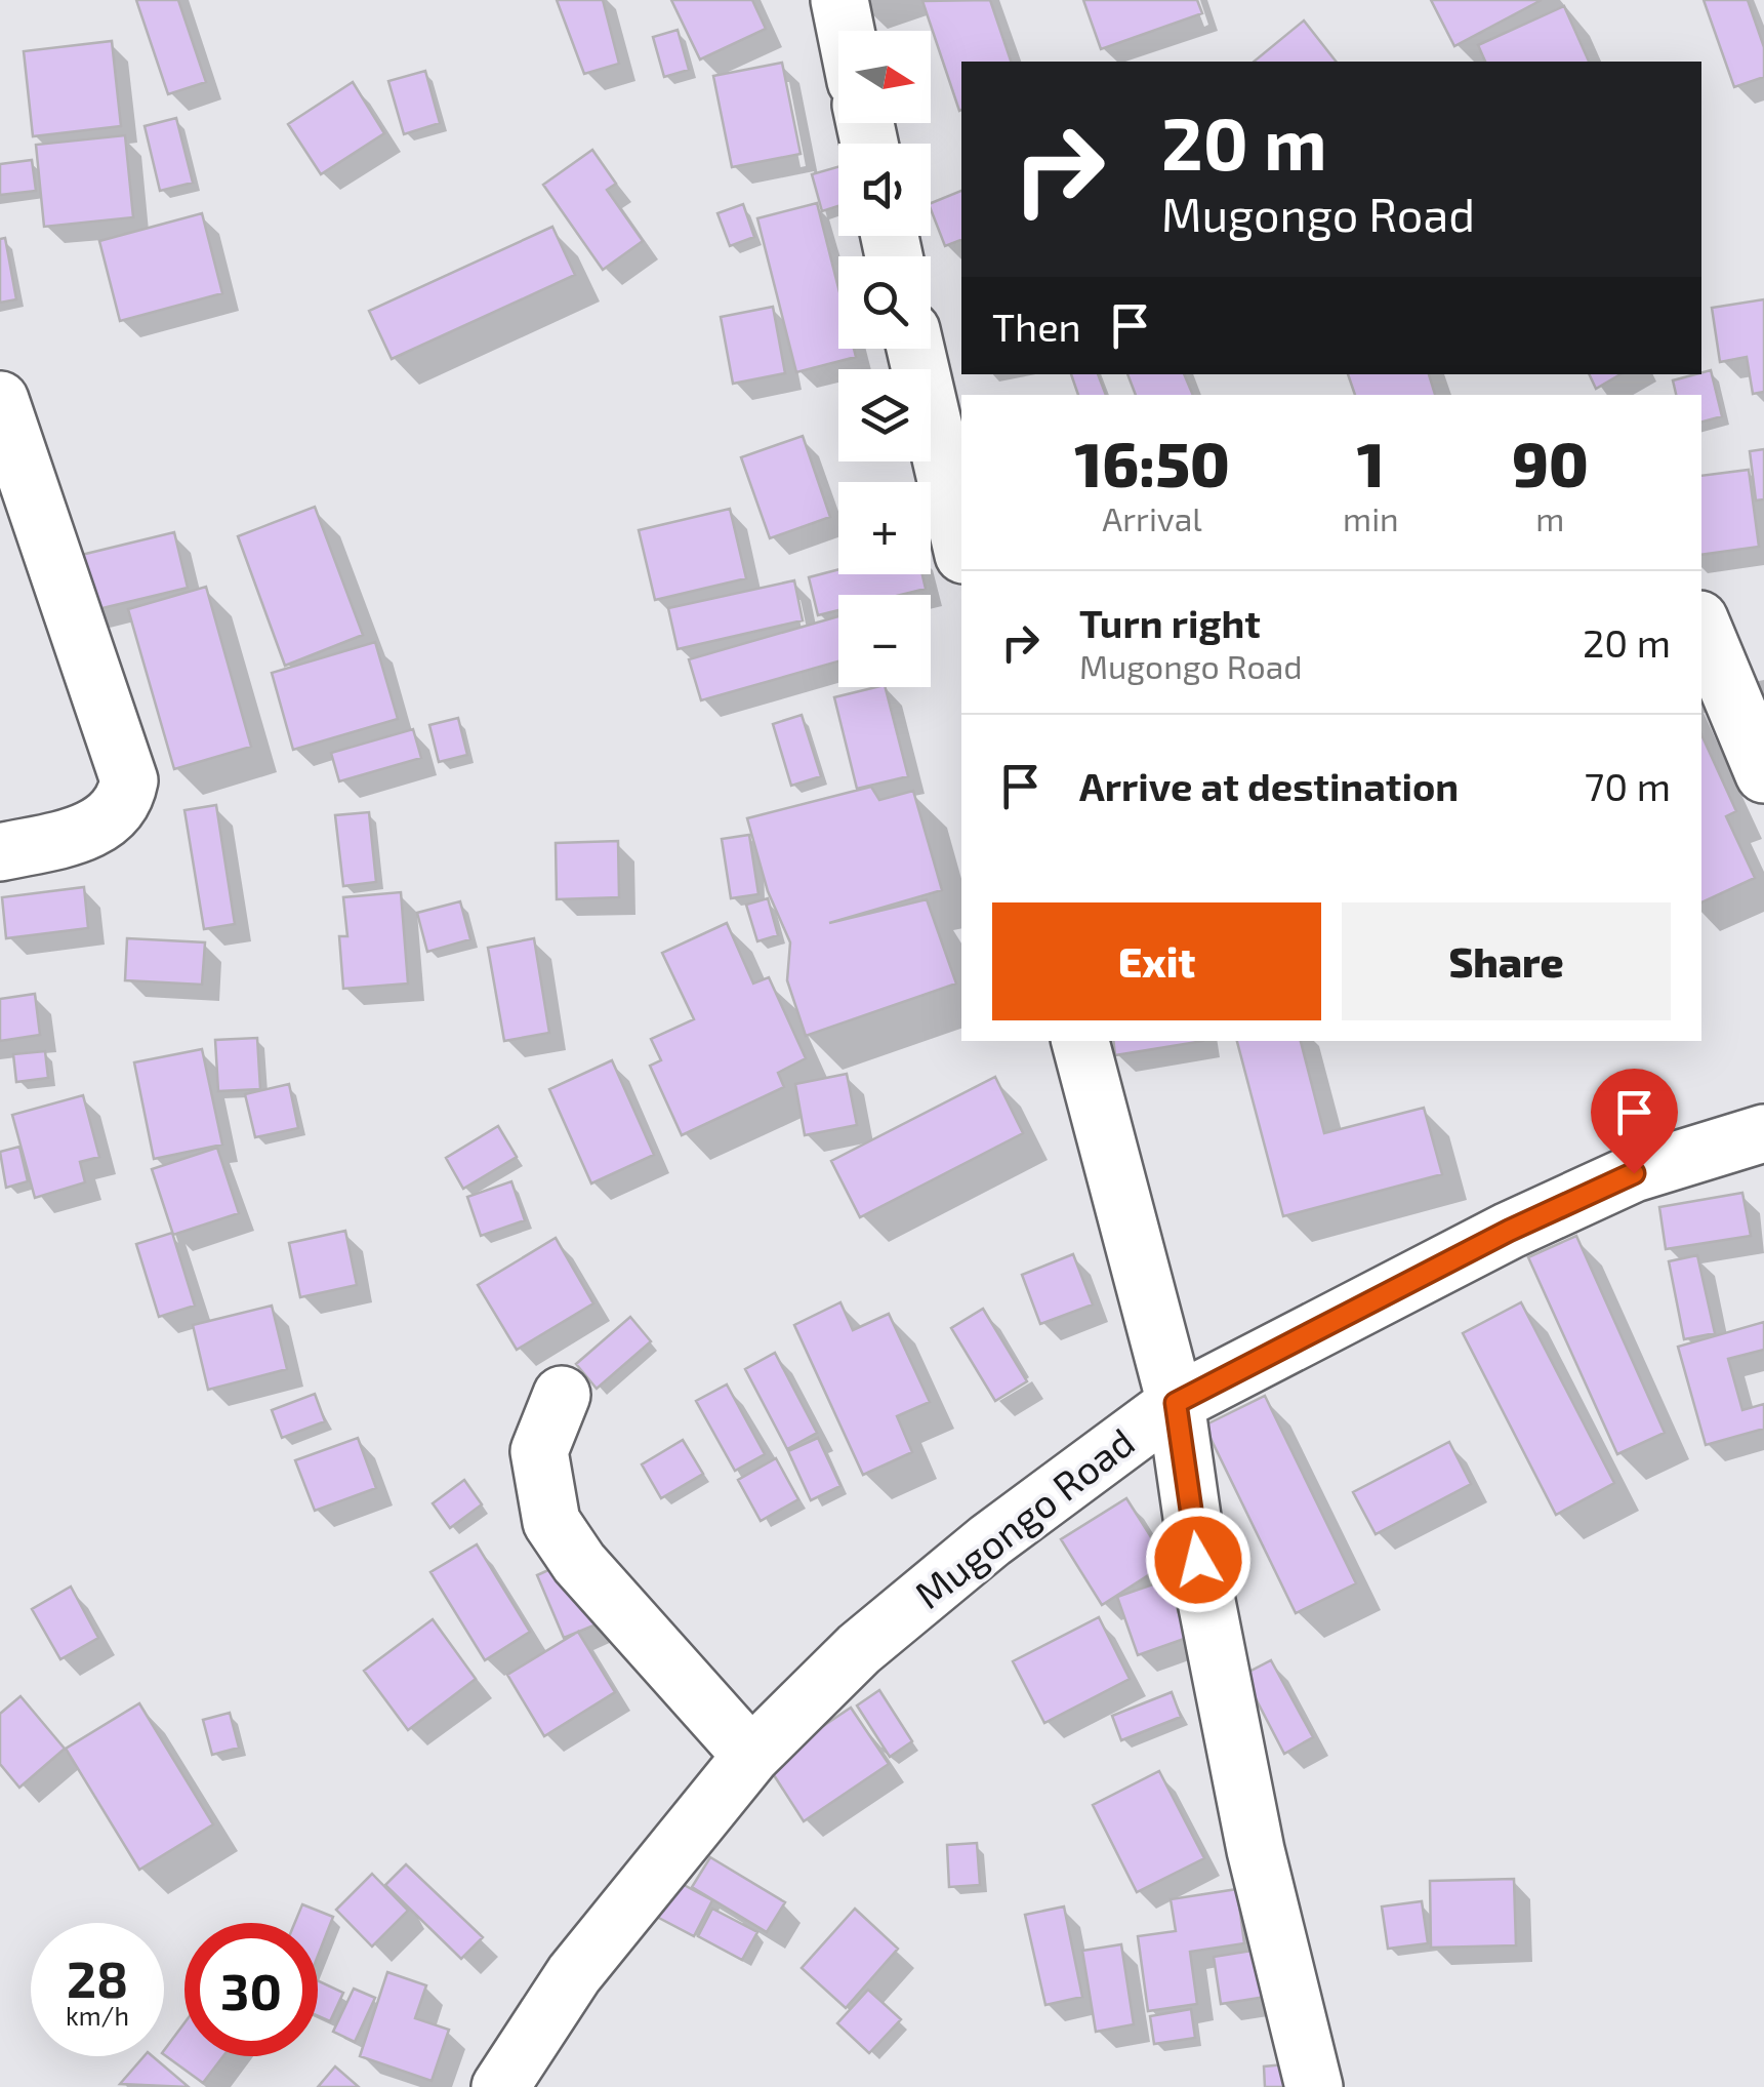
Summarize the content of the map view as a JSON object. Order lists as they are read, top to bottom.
{
  "streets": {
    "street": ["Mugongo Road"]
  },
  "north": "right",
  "page": {
    "map_buttons": ["+", "−"],
    "turn": ["20 m", "Mugongo Road"],
    "then": "Then",
    "eta": [
      "16:50",
      "Arrival",
      "1",
      "min",
      "90",
      "m"
    ],
    "list": [
      {
        "name": "Turn right",
        "note": "Mugongo Road",
        "value": "20 m"
      },
      {
        "name": "Arrive at destination",
        "value": "70 m"
      }
    ],
    "buttons": ["Exit", "Share"],
    "speed": "28 km/h",
    "limit": "30"
  }
}
